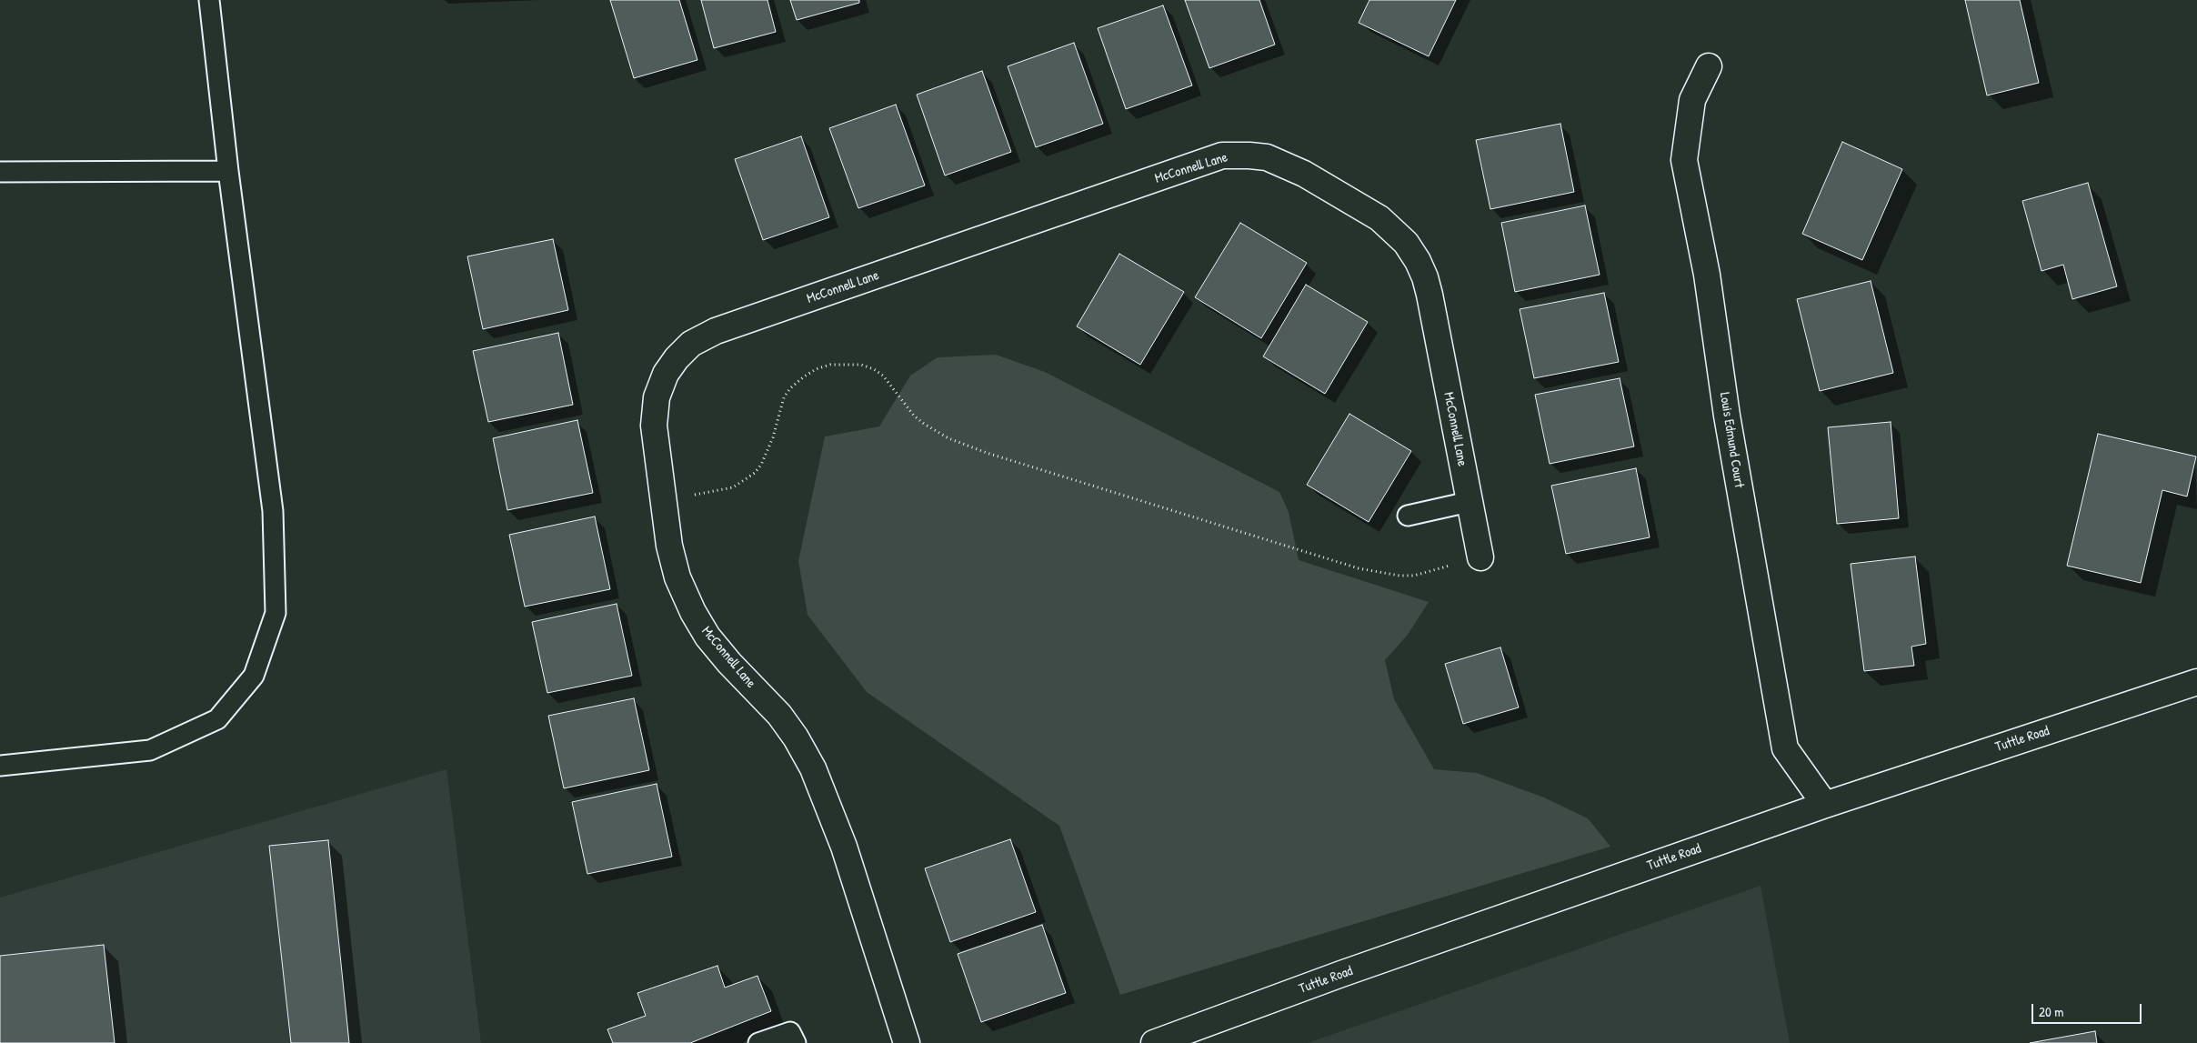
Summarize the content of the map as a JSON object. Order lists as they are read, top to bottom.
{
  "streets": {
    "street": ["McConnell Lane", "Louis Edmund Court", "Tuttle Road"]
  },
  "crossings": [
    ["Louis Edmund Court", "Tuttle Road"]
  ],
  "scale_bar": "20 m"
}
